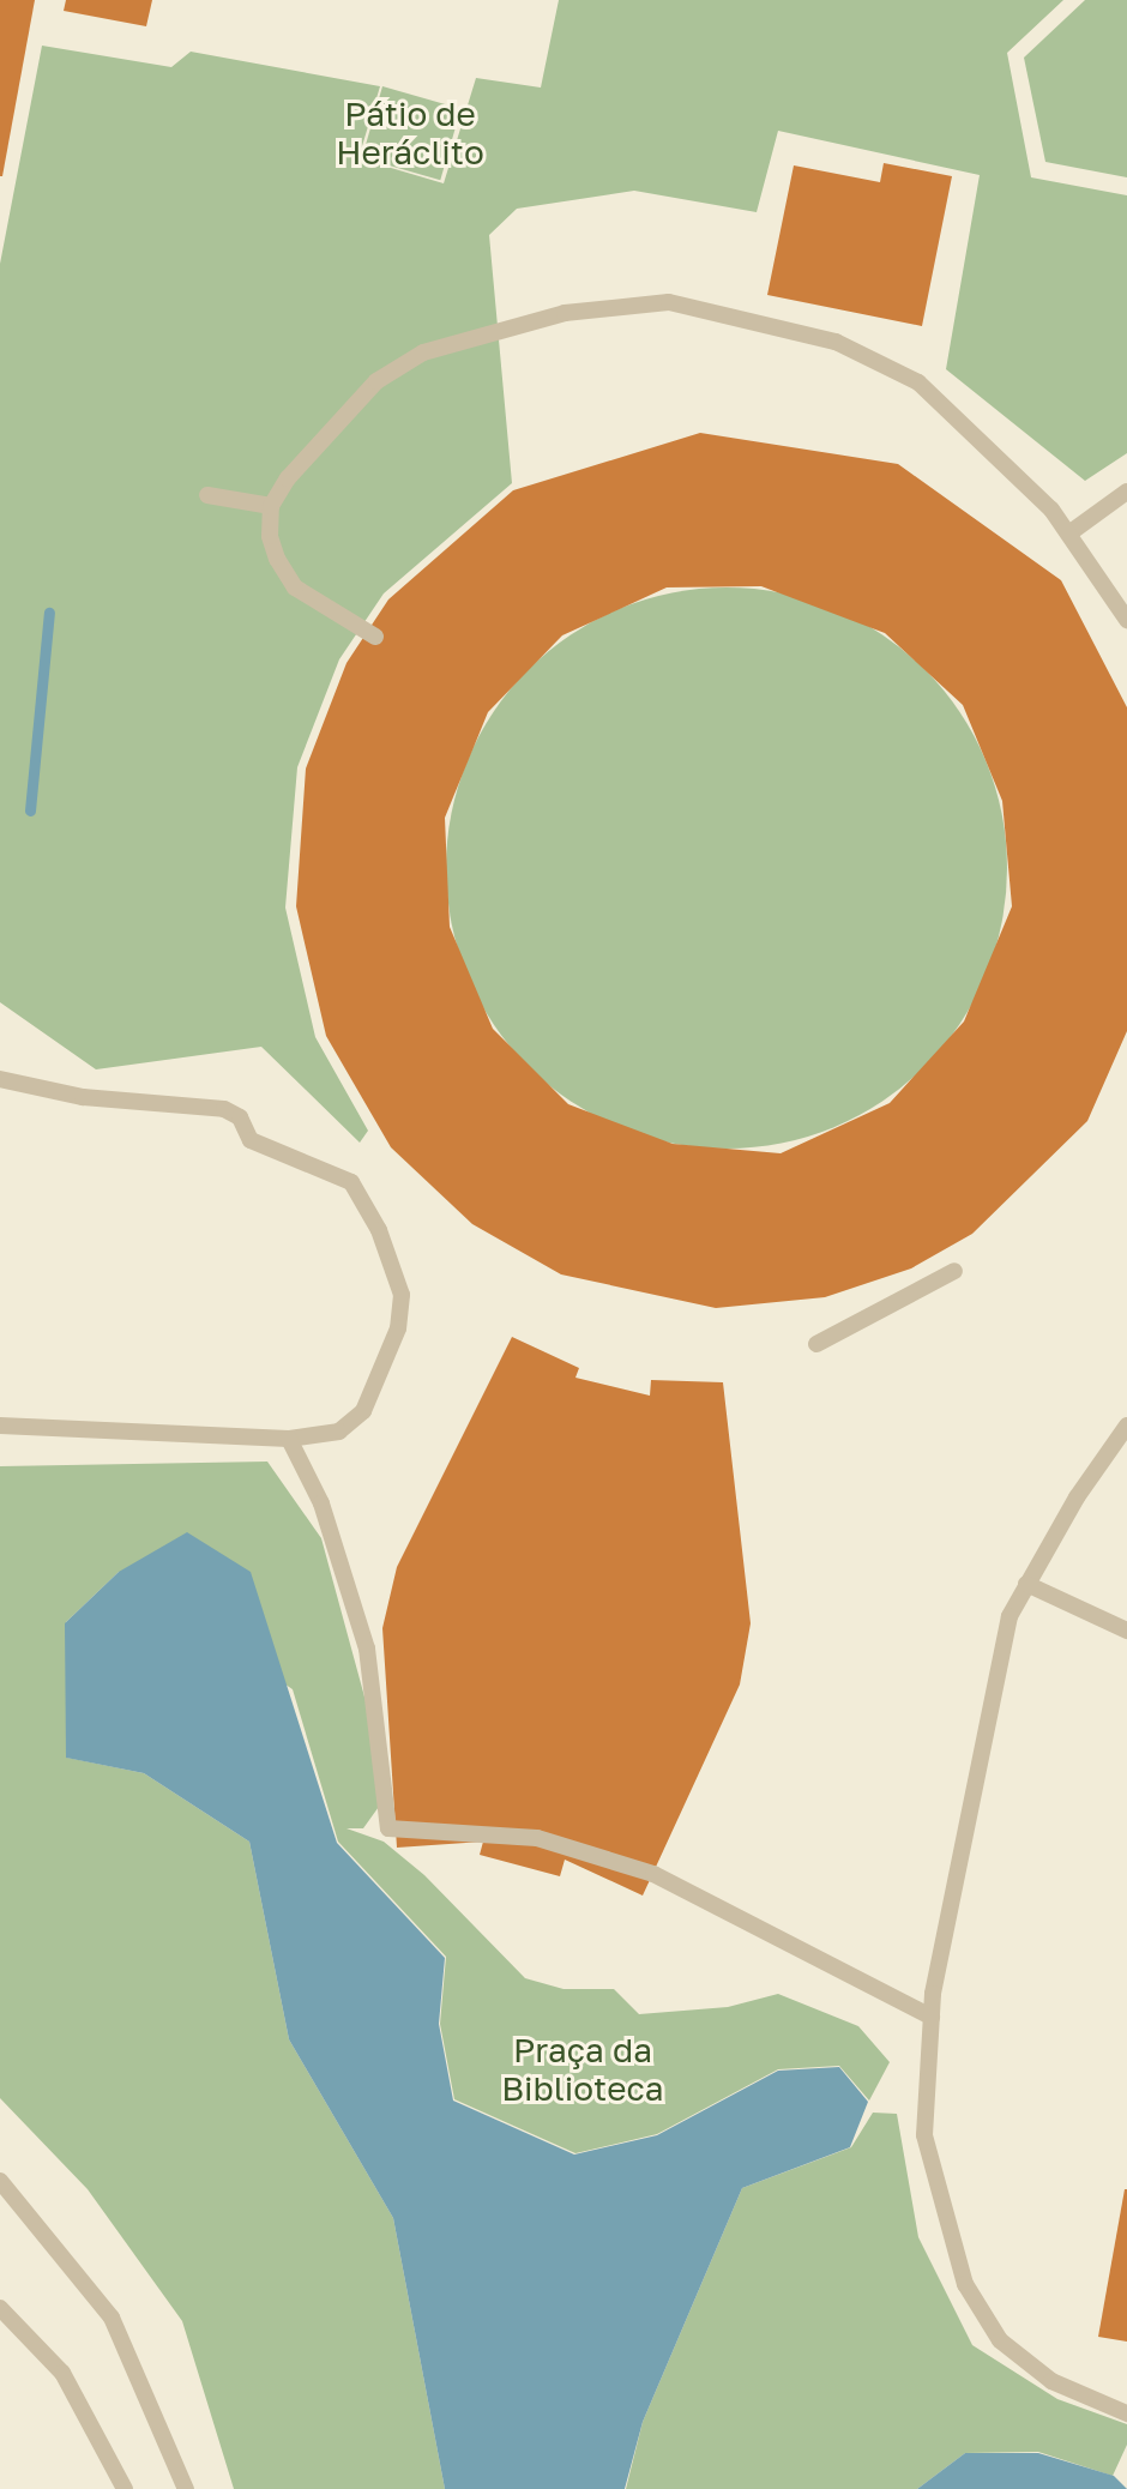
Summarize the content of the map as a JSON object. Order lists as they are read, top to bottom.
{
  "parks": ["Pátio de Heráclito", "Praça da Biblioteca"]
}
